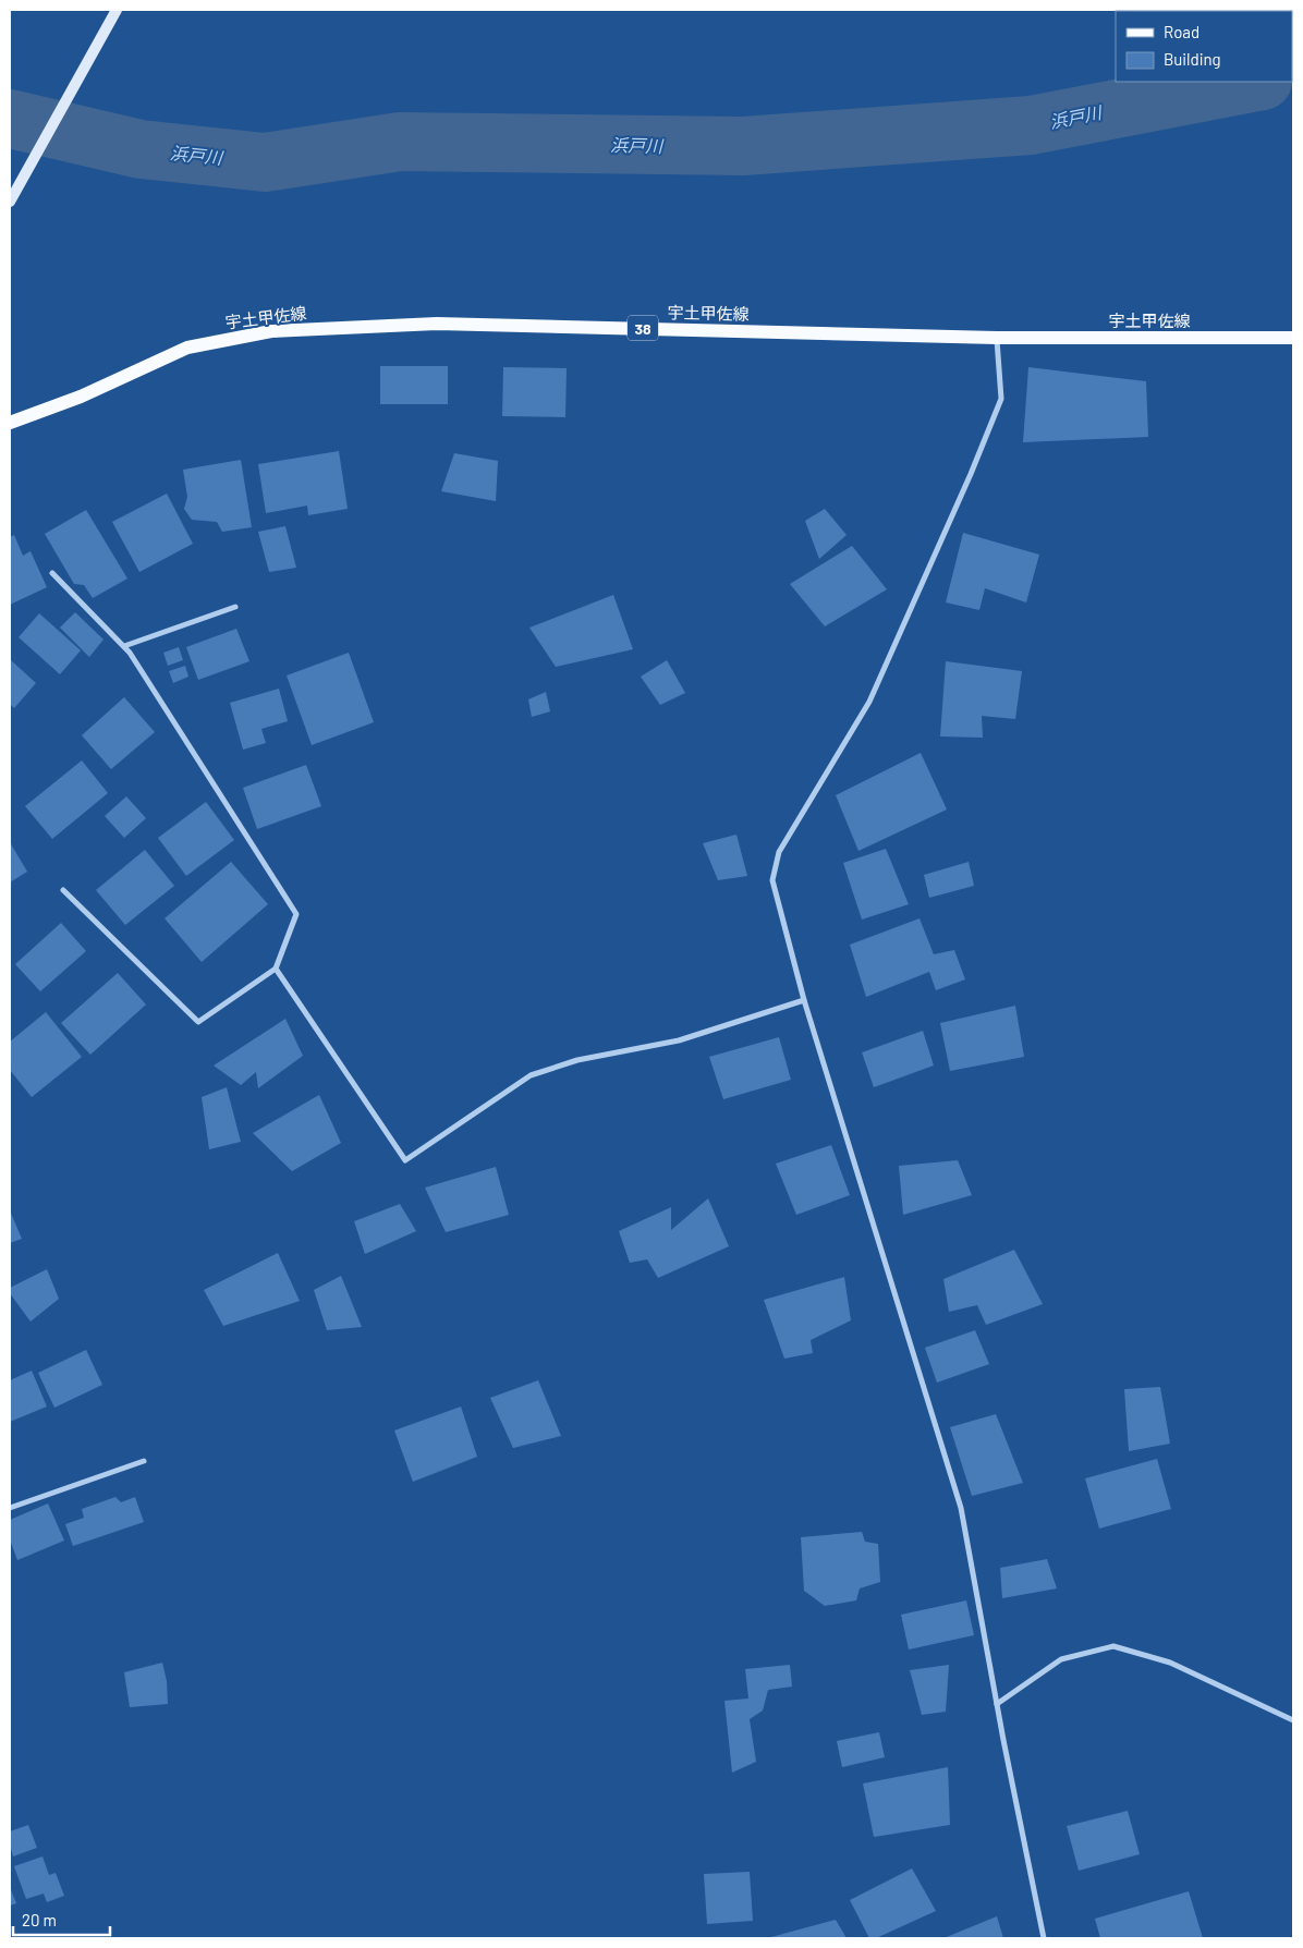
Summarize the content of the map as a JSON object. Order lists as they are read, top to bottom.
{
  "streets": {
    "main road": ["宇土甲佐線", "38"]
  },
  "water": ["浜戸川"],
  "legend": ["Road", "Building"],
  "scale_bar": "20 m"
}
